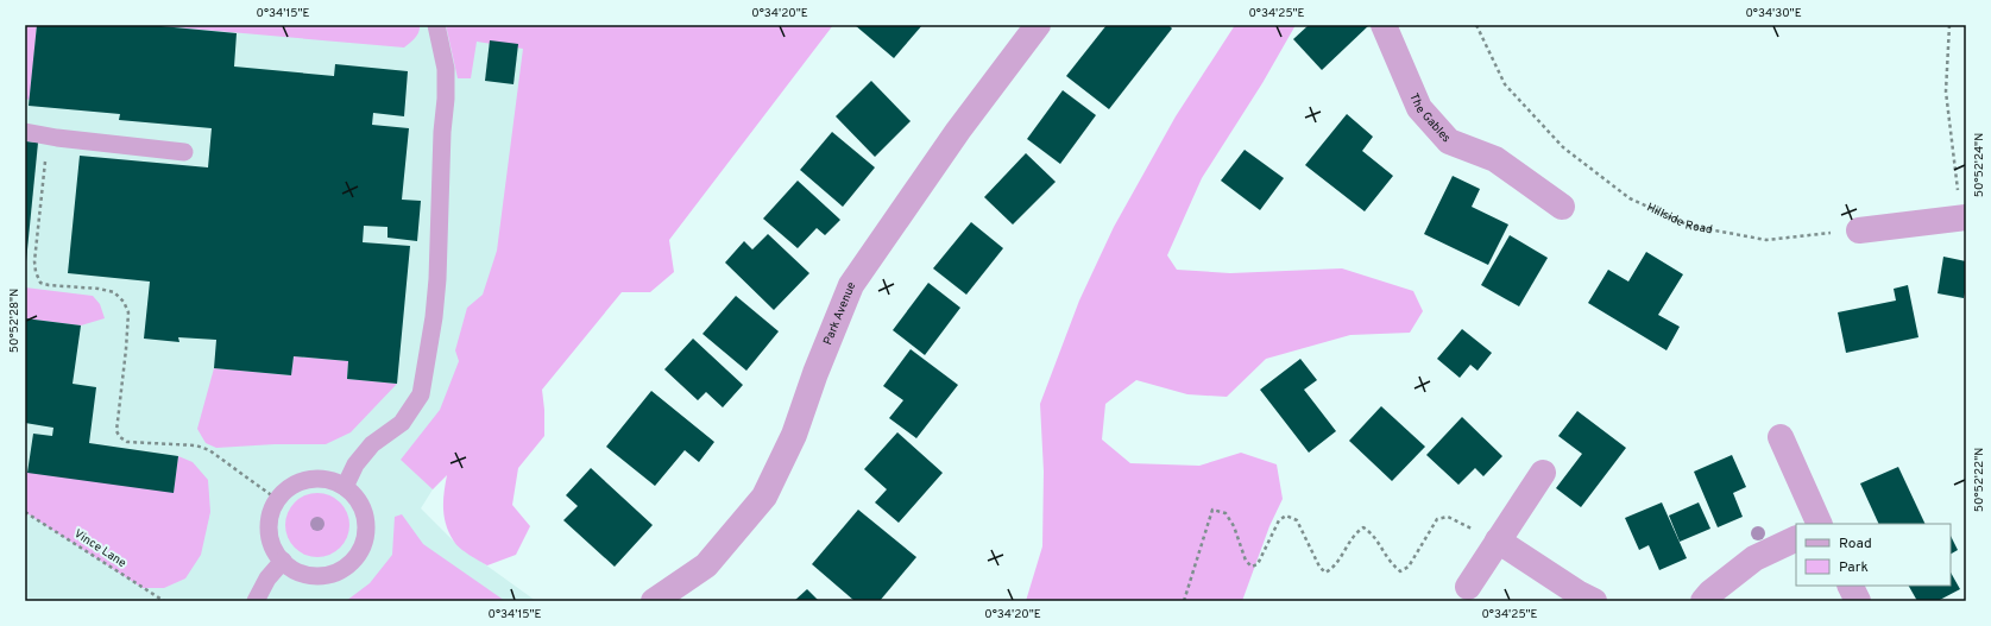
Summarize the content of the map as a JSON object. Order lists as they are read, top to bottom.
{
  "streets": {
    "street": ["The Gables", "Park Avenue"],
    "path": ["Hillside Road", "Vince Lane"]
  },
  "legend": ["Road", "Park"],
  "coordinates": [
    "0°34'15\"E",
    "0°34'20\"E",
    "0°34'25\"E",
    "0°34'30\"E",
    "50°52'24\"N",
    "50°52'28\"N",
    "50°52'22\"N"
  ]
}
